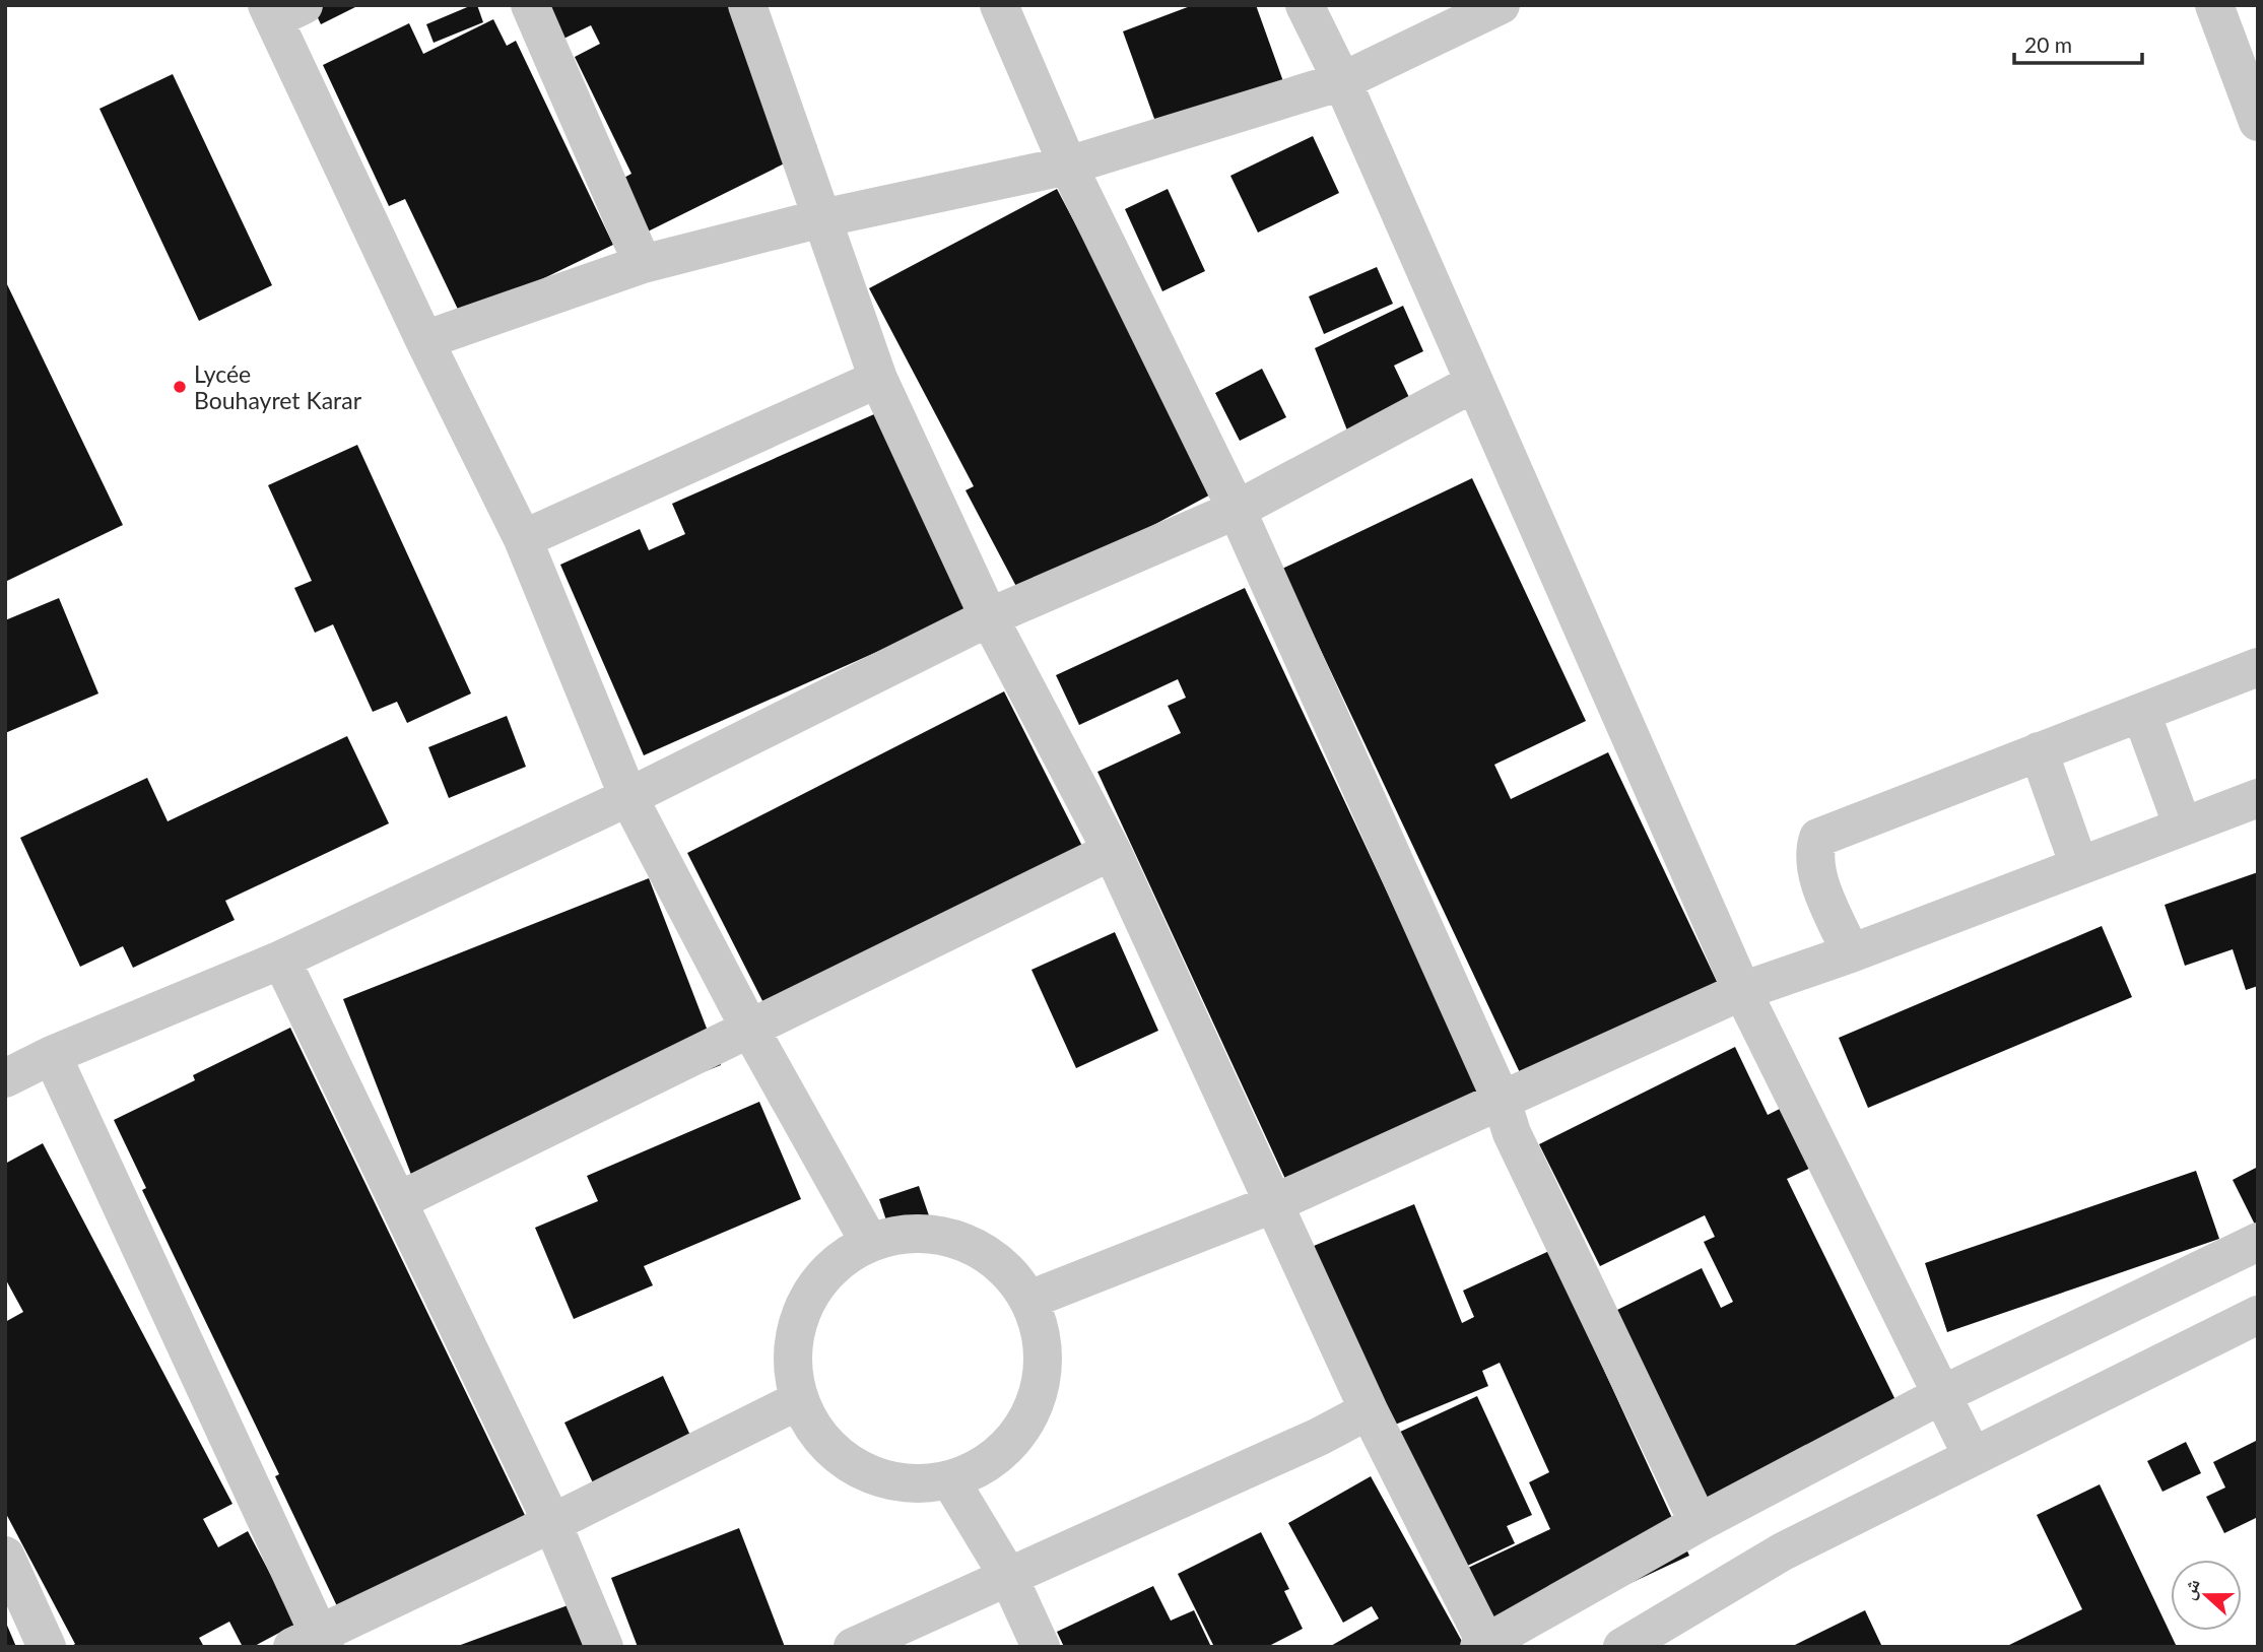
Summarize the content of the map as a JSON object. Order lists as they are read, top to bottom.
{
  "places": ["Lycée Bouhayret Karar"],
  "scale_bar": "20 m",
  "north": "left"
}
